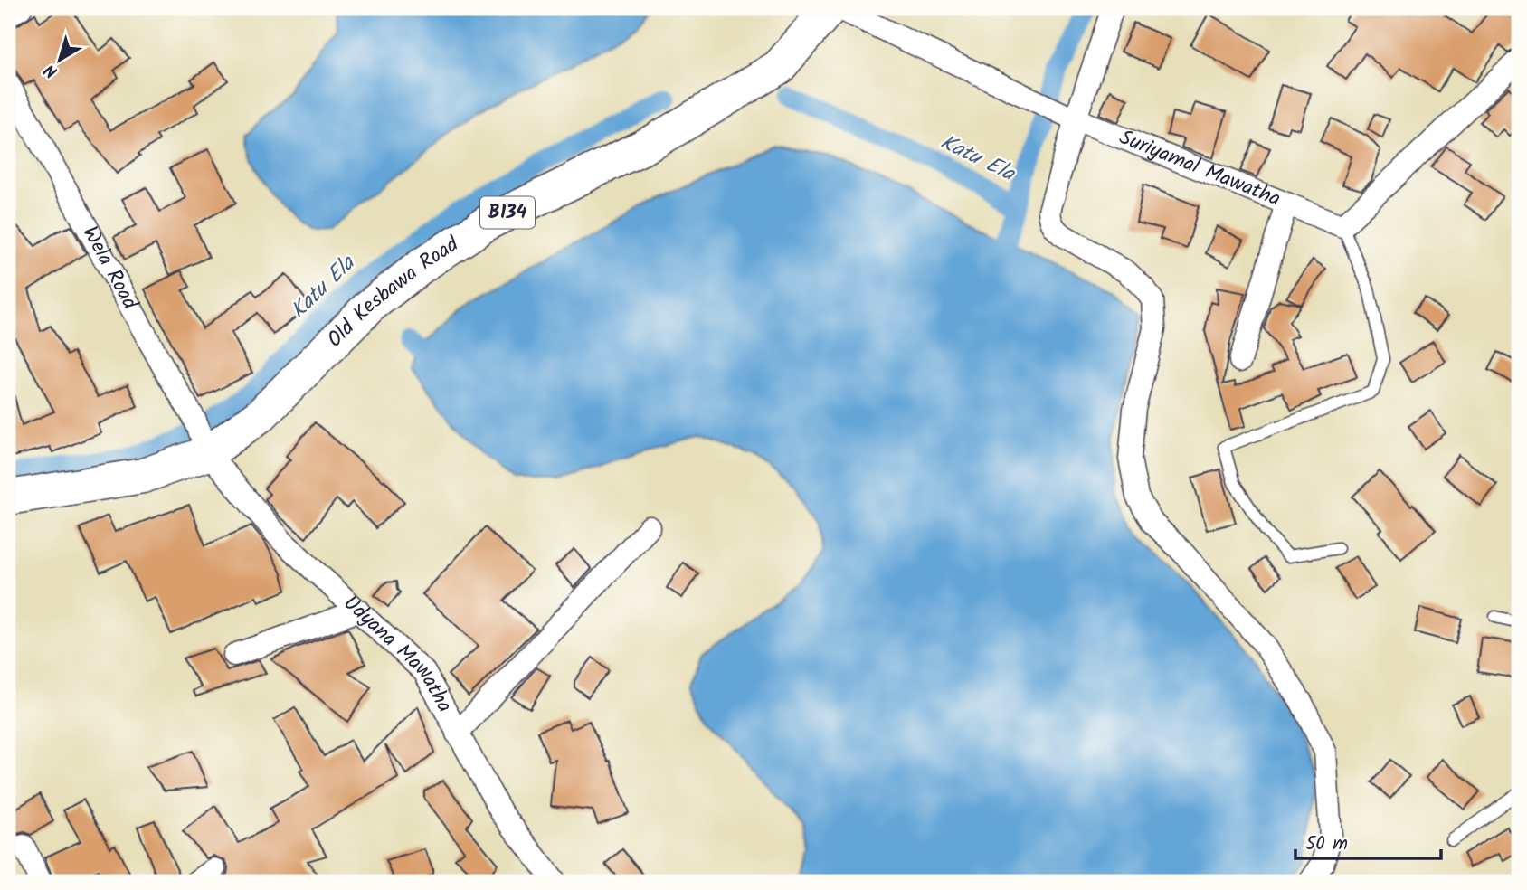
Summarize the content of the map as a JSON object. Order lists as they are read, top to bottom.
{
  "streets": {
    "main road": ["B134", "Old Kesbawa Road"],
    "street": ["Suriyamal Mawatha", "Wela Road", "Udyana Mawatha"]
  },
  "crossings": [
    ["Wela Road", "Old Kesbawa Road"],
    ["Wela Road", "Udyana Mawatha"],
    ["Old Kesbawa Road", "Udyana Mawatha"]
  ],
  "water": ["Katu Ela"],
  "scale_bar": "50 m",
  "north": "bottom left"
}
